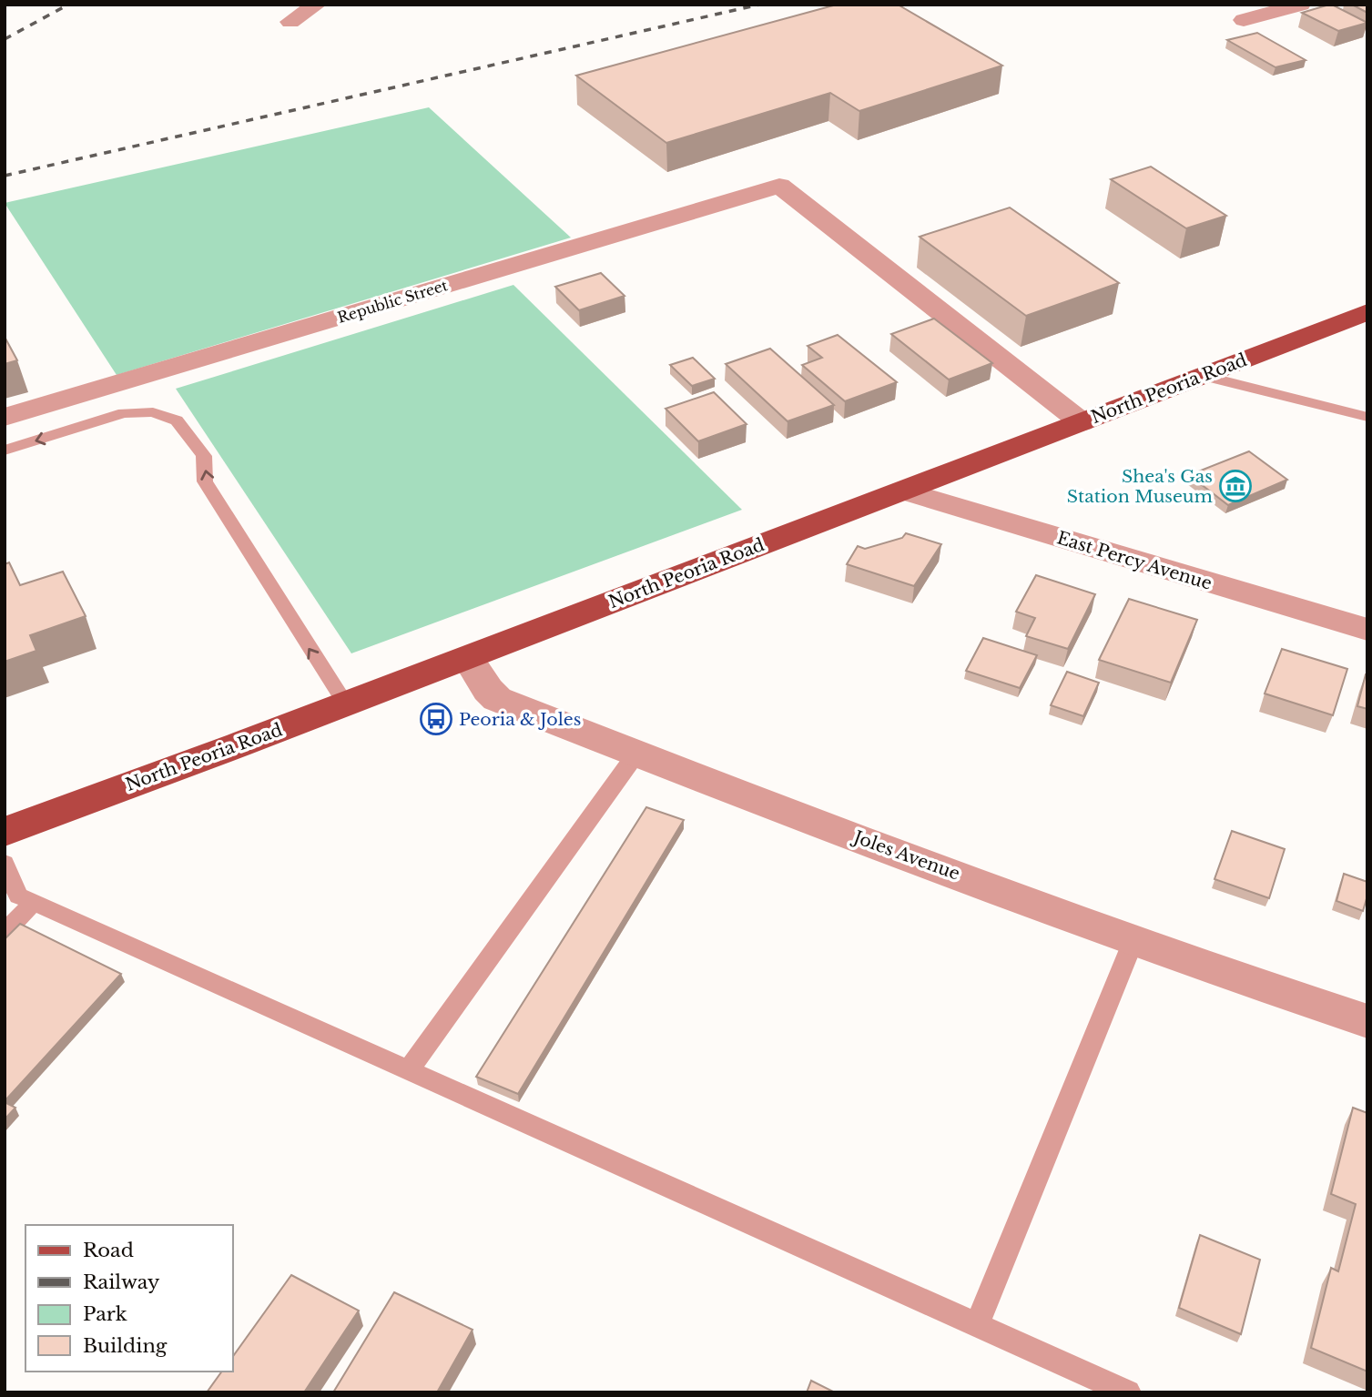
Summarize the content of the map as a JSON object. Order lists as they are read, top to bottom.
{
  "streets": {
    "main road": ["North Peoria Road"],
    "street": ["Republic Street", "East Percy Avenue", "Joles Avenue"]
  },
  "crossings": [
    ["Republic Street", "North Peoria Road"],
    ["North Peoria Road", "East Percy Avenue"],
    ["North Peoria Road", "Joles Avenue"]
  ],
  "places": {
    "museum": ["Shea's Gas Station Museum"],
    "bus stop": ["Peoria & Joles"]
  },
  "legend": [
    "Road",
    "Railway",
    "Park",
    "Building"
  ]
}
